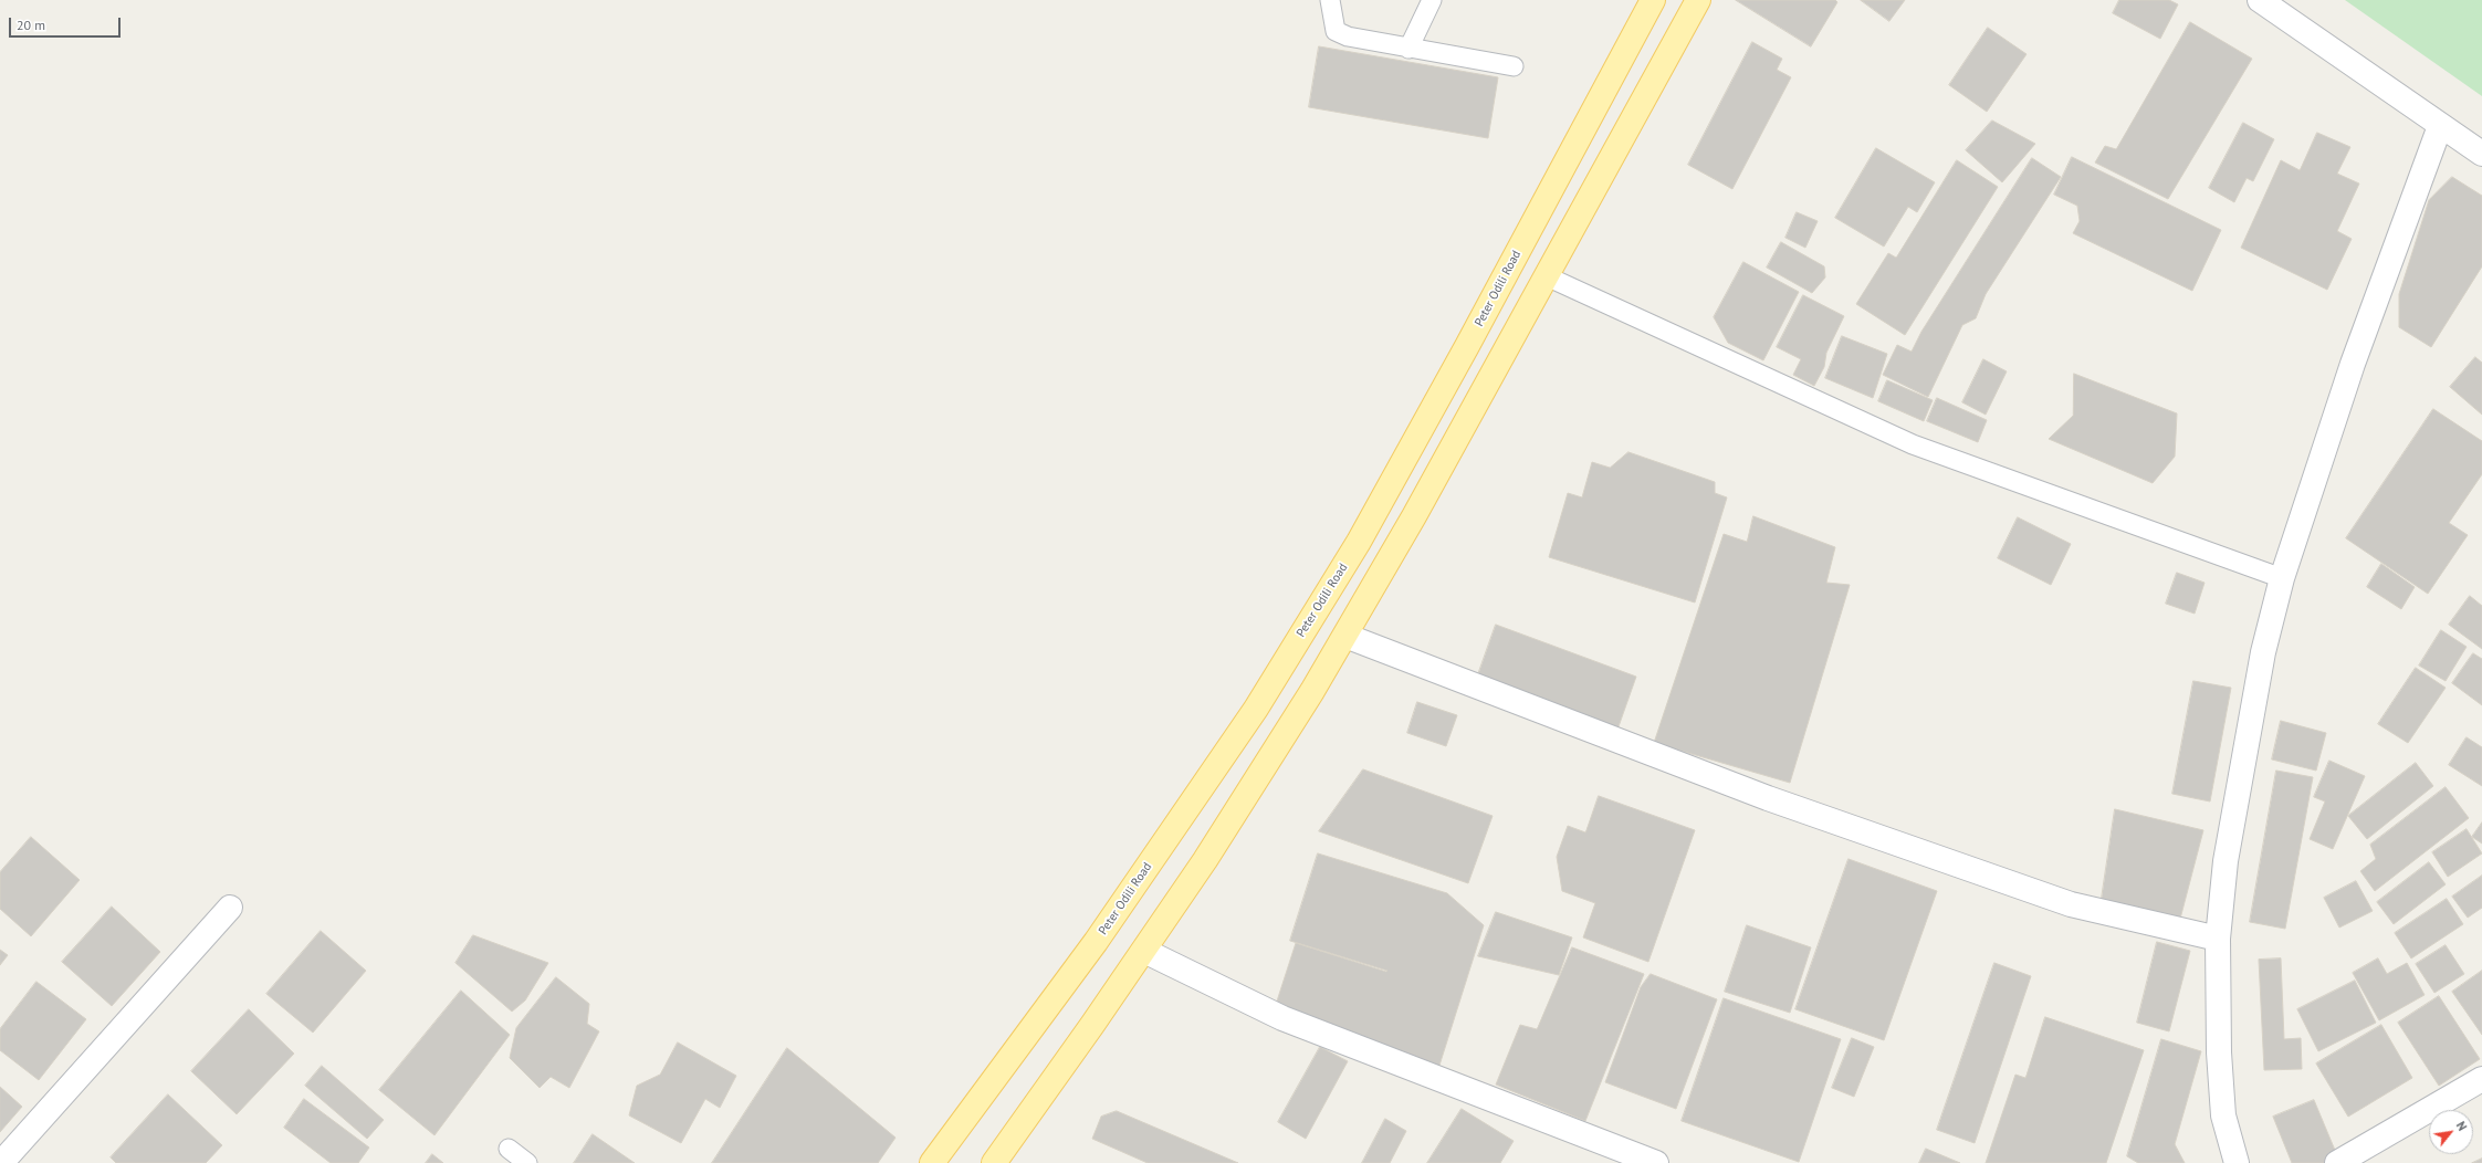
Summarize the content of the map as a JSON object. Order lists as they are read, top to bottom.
{
  "streets": {
    "main road": ["Peter Odili Road"]
  },
  "scale_bar": "20 m",
  "north": "top right"
}
